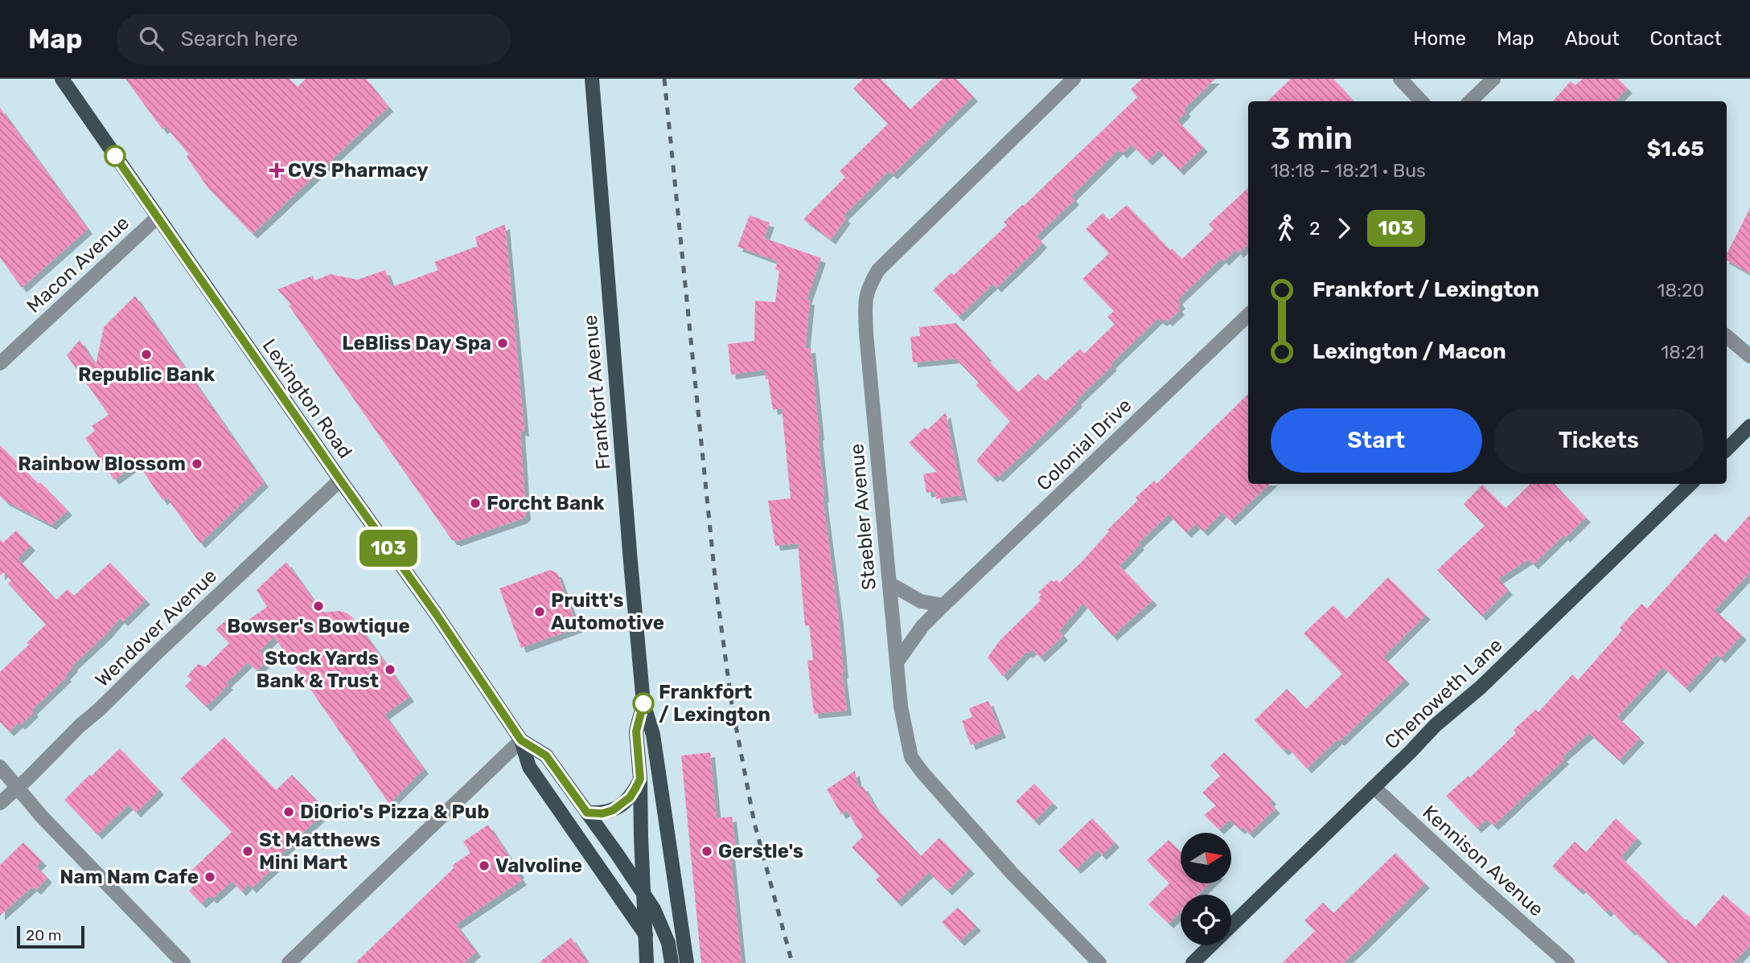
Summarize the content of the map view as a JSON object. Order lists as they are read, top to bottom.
{
  "streets": {
    "main road": ["Frankfort Avenue", "Lexington Road", "Chenoweth Lane"],
    "street": [
      "Macon Avenue",
      "Colonial Drive",
      "Staebler Avenue",
      "Wendover Avenue",
      "Kennison Avenue"
    ]
  },
  "crossings": [
    ["Macon Avenue", "Lexington Road"],
    ["Frankfort Avenue", "Lexington Road"],
    ["Lexington Road", "Wendover Avenue"],
    ["Colonial Drive", "Staebler Avenue"],
    ["Chenoweth Lane", "Kennison Avenue"]
  ],
  "places": {
    "health": ["CVS Pharmacy"],
    "other": [
      "LeBliss Day Spa",
      "Republic Bank",
      "Rainbow Blossom",
      "Forcht Bank",
      "Bowser's Bowtique",
      "Pruitt's Automotive",
      "Stock Yards Bank & Trust",
      "Frankfort / Lexington",
      "DiOrio's Pizza & Pub",
      "St Matthews Mini Mart",
      "Gerstle's",
      "Valvoline",
      "Nam Nam Cafe"
    ]
  },
  "lines": ["bus line 103"],
  "scale_bar": "20 m",
  "north": "right",
  "page": {
    "header": "Map",
    "search": "Search here",
    "nav": [
      "Home",
      "Map",
      "About",
      "Contact"
    ],
    "on_map": "103",
    "heading": ["3 min", "18:18 – 18:21 · Bus", "$1.65"],
    "legs": ["2", "103"],
    "list": [
      {
        "name": "Frankfort / Lexington",
        "value": "18:20"
      },
      {
        "name": "Lexington / Macon",
        "value": "18:21"
      }
    ],
    "buttons": ["Start", "Tickets"],
    "scale": "20 m"
  }
}
